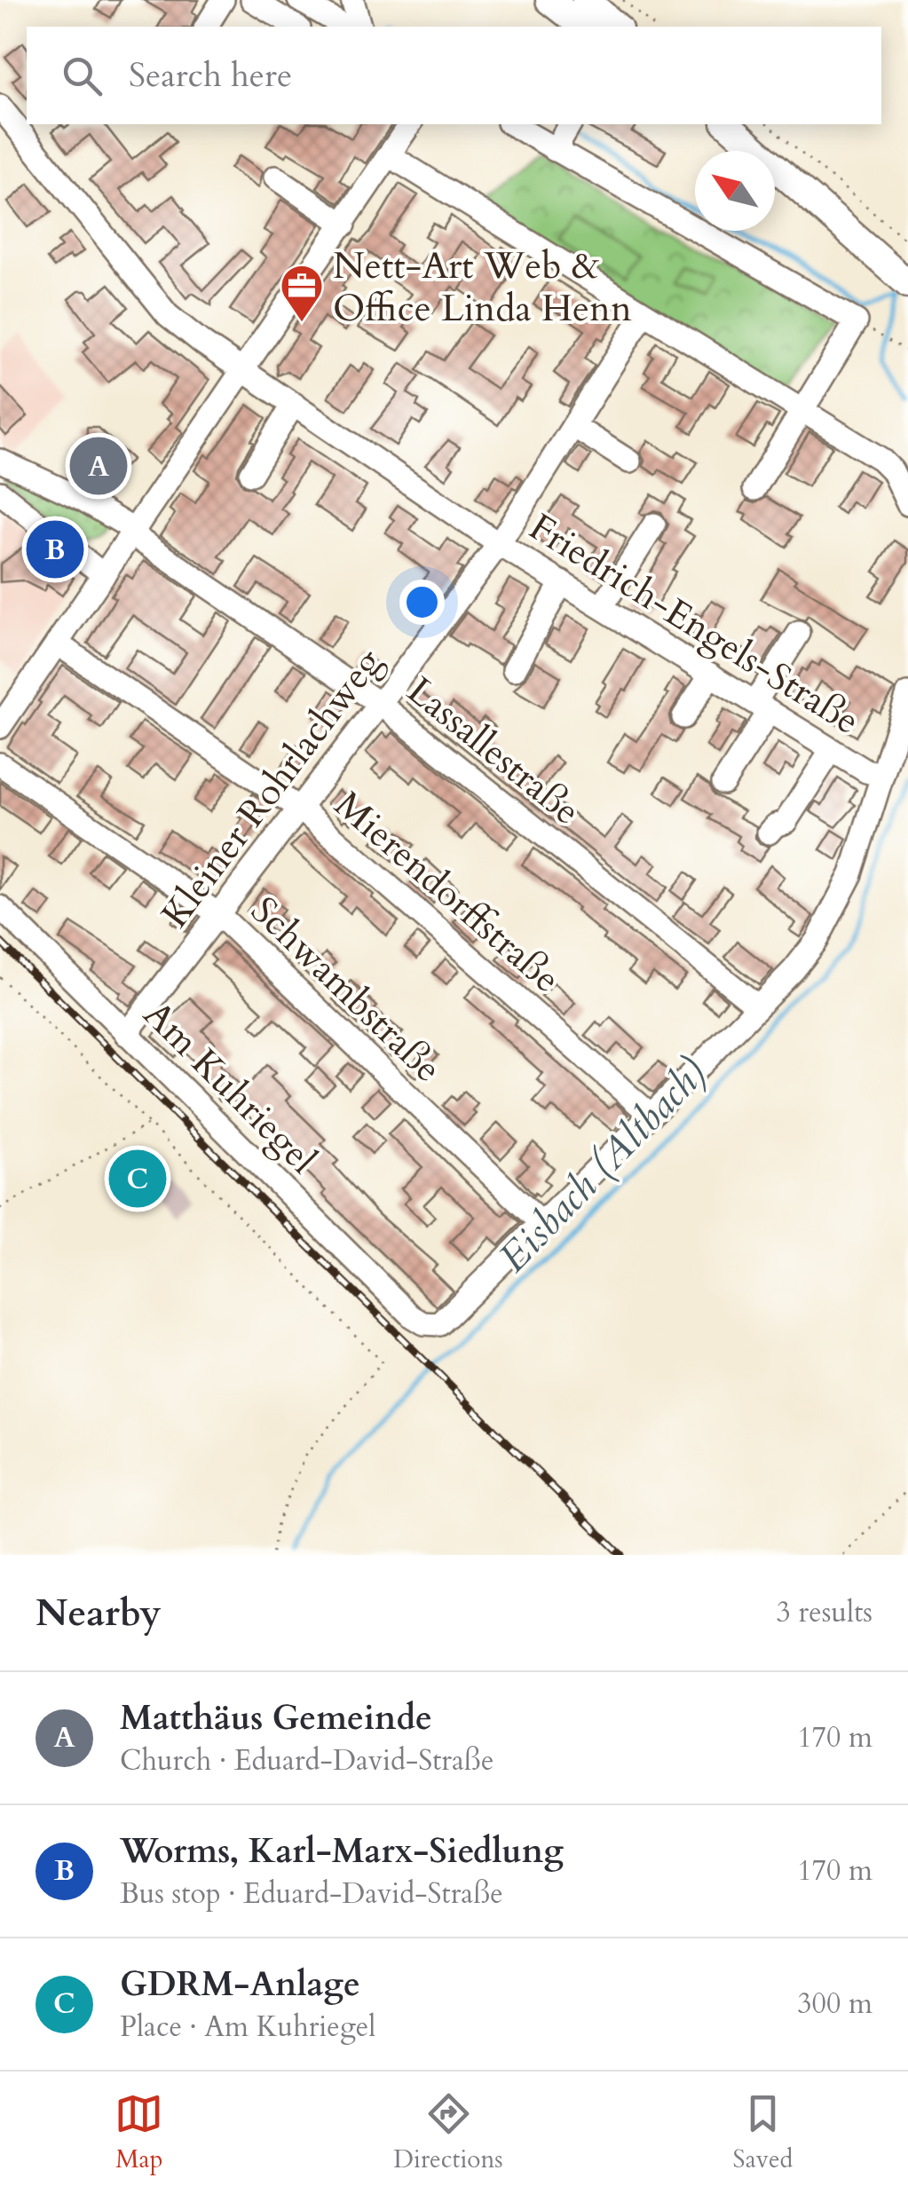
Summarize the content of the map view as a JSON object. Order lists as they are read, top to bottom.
{
  "streets": {
    "street": [
      "Friedrich-Engels-Straße",
      "Lassallestraße",
      "Kleiner Rohrlachweg",
      "Mierendorffstraße",
      "Schwambstraße",
      "Am Kuhriegel"
    ]
  },
  "crossings": [
    ["Friedrich-Engels-Straße", "Lassallestraße"],
    ["Friedrich-Engels-Straße", "Kleiner Rohrlachweg"],
    ["Friedrich-Engels-Straße", "Mierendorffstraße"],
    ["Friedrich-Engels-Straße", "Schwambstraße"],
    ["Friedrich-Engels-Straße", "Am Kuhriegel"],
    ["Lassallestraße", "Kleiner Rohrlachweg"],
    ["Kleiner Rohrlachweg", "Mierendorffstraße"],
    ["Kleiner Rohrlachweg", "Schwambstraße"],
    ["Kleiner Rohrlachweg", "Am Kuhriegel"]
  ],
  "water": ["Eisbach (Altbach)"],
  "places": {
    "office": ["Nett-Art Web & Office Linda Henn"]
  },
  "north": "top left",
  "page": {
    "search": "Search here",
    "pins": ["A", "B", "C"],
    "heading": ["Nearby", "3 results"],
    "list": [
      {
        "mark": "A",
        "name": "Matthäus Gemeinde",
        "note": "Church · Eduard-David-Straße",
        "value": "170 m"
      },
      {
        "mark": "B",
        "name": "Worms, Karl-Marx-Siedlung",
        "note": "Bus stop · Eduard-David-Straße",
        "value": "170 m"
      },
      {
        "mark": "C",
        "name": "GDRM-Anlage",
        "note": "Place · Am Kuhriegel",
        "value": "300 m"
      }
    ],
    "nav": ["Map", "Directions", "Saved"]
  }
}
